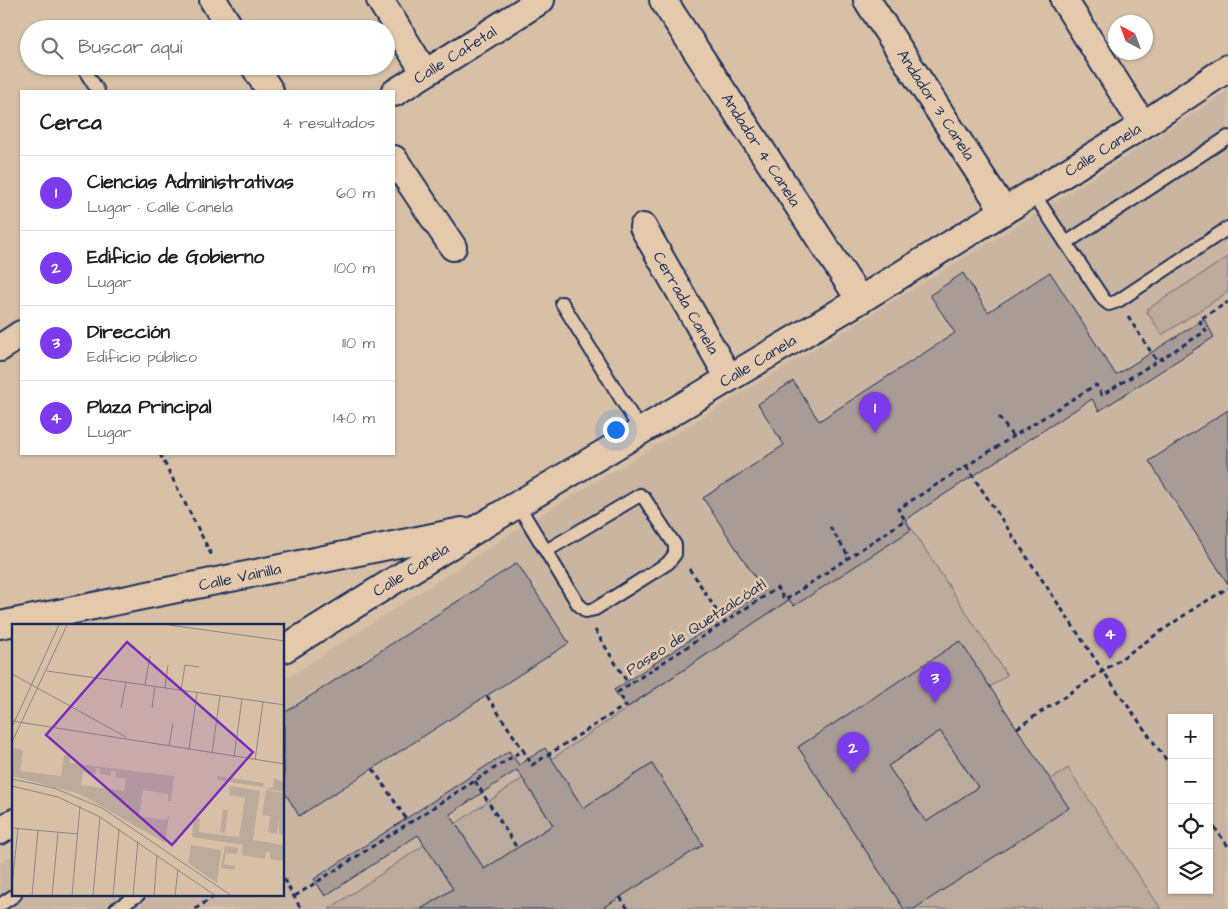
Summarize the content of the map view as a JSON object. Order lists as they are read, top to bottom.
{
  "streets": {
    "street": [
      "Calle Cafetal",
      "Andador 3 Canela",
      "Andador 4 Canela",
      "Calle Canela",
      "Cerrada Canela",
      "Calle Vainilla"
    ],
    "path": ["Paseo de Quetzalcóatl"]
  },
  "crossings": [
    ["Andador 3 Canela", "Calle Canela"],
    ["Andador 4 Canela", "Calle Canela"],
    ["Calle Canela", "Cerrada Canela"],
    ["Calle Canela", "Calle Vainilla"]
  ],
  "north": "top left",
  "page": {
    "search": "Buscar aquí",
    "heading": ["Cerca", "4 resultados"],
    "list": [
      {
        "mark": "1",
        "name": "Ciencias Administrativas",
        "note": "Lugar · Calle Canela",
        "value": "60 m"
      },
      {
        "mark": "2",
        "name": "Edificio de Gobierno",
        "note": "Lugar",
        "value": "100 m"
      },
      {
        "mark": "3",
        "name": "Dirección",
        "note": "Edificio público",
        "value": "110 m"
      },
      {
        "mark": "4",
        "name": "Plaza Principal",
        "note": "Lugar",
        "value": "140 m"
      }
    ],
    "pins": [
      "1",
      "4",
      "3",
      "2"
    ],
    "map_buttons": ["+", "−"]
  }
}
